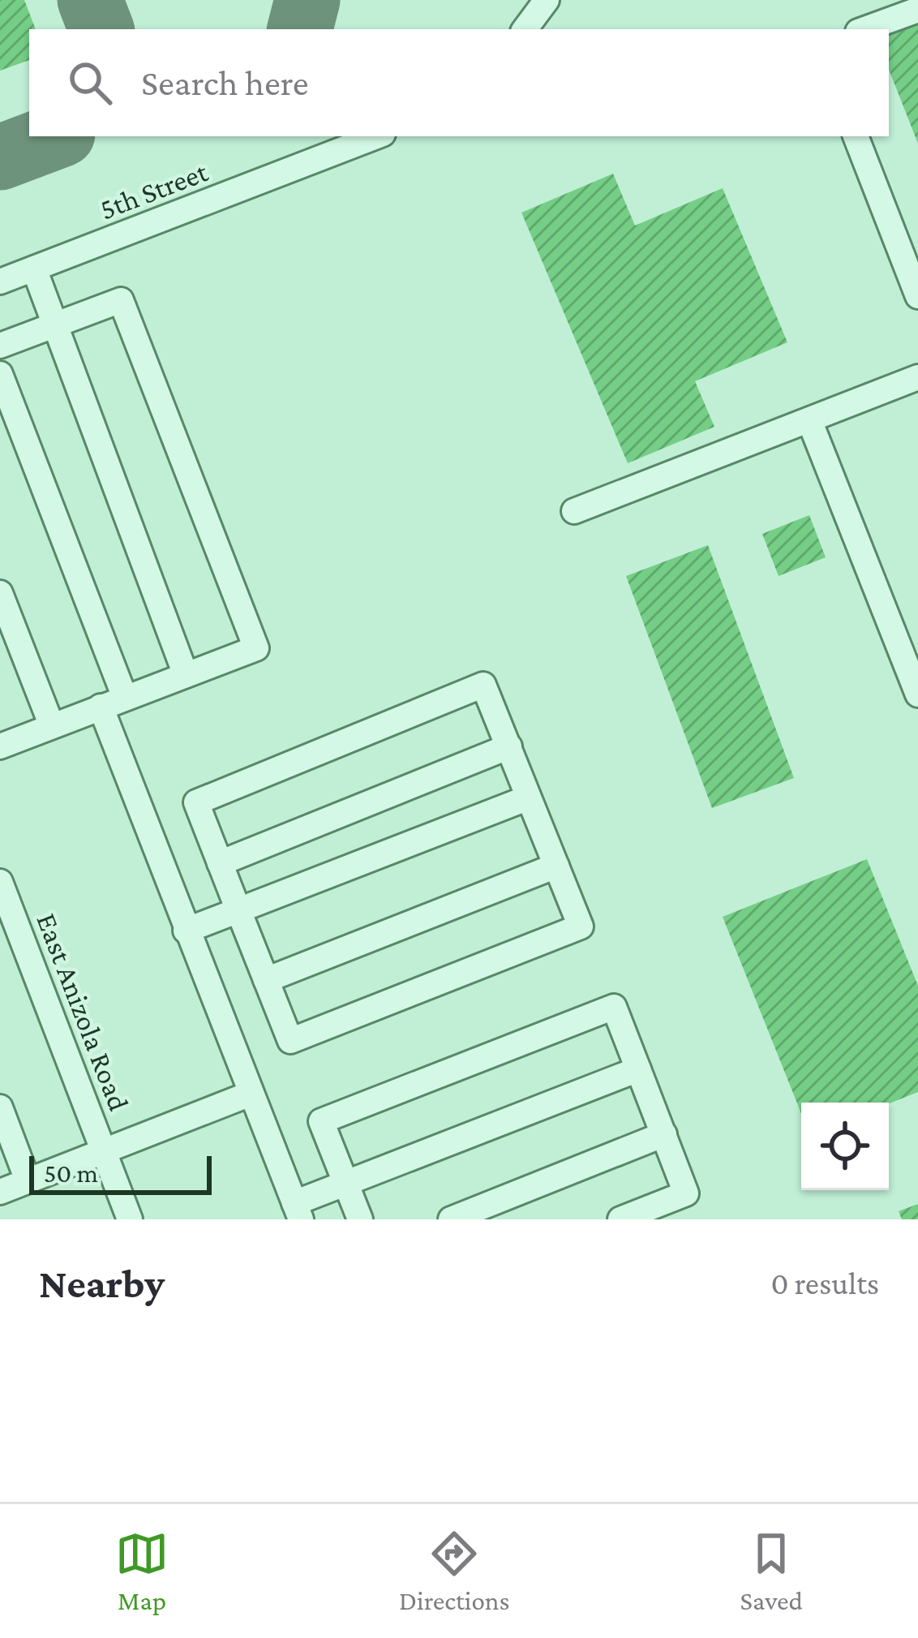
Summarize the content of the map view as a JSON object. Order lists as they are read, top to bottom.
{
  "streets": {
    "street": ["5th Street", "East Anizola Road"]
  },
  "scale_bar": "50 m",
  "page": {
    "search": "Search here",
    "scale": "50 m",
    "heading": ["Nearby", "0 results"],
    "nav": ["Map", "Directions", "Saved"]
  }
}
